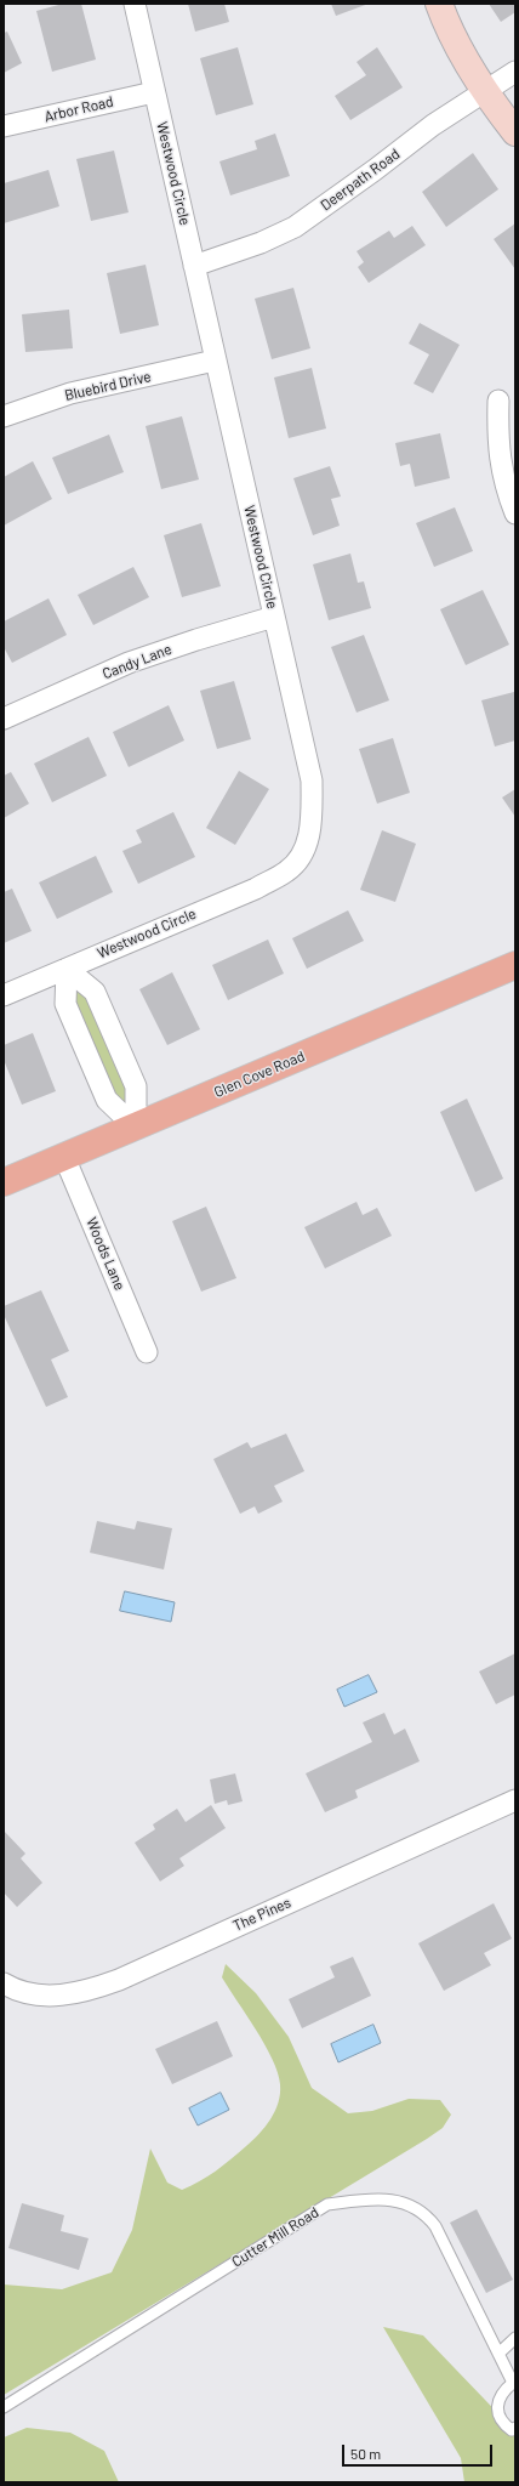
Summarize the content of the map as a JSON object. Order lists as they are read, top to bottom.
{
  "streets": {
    "main road": ["Glen Cove Road"],
    "street": [
      "Arbor Road",
      "Westwood Circle",
      "Deerpath Road",
      "Bluebird Drive",
      "Candy Lane",
      "Woods Lane",
      "The Pines"
    ],
    "lane": ["Cutter Mill Road"]
  },
  "crossings": [
    ["Arbor Road", "Westwood Circle"],
    ["Westwood Circle", "Deerpath Road"],
    ["Westwood Circle", "Bluebird Drive"],
    ["Westwood Circle", "Candy Lane"],
    ["Glen Cove Road", "Woods Lane"]
  ],
  "scale_bar": "50 m"
}
